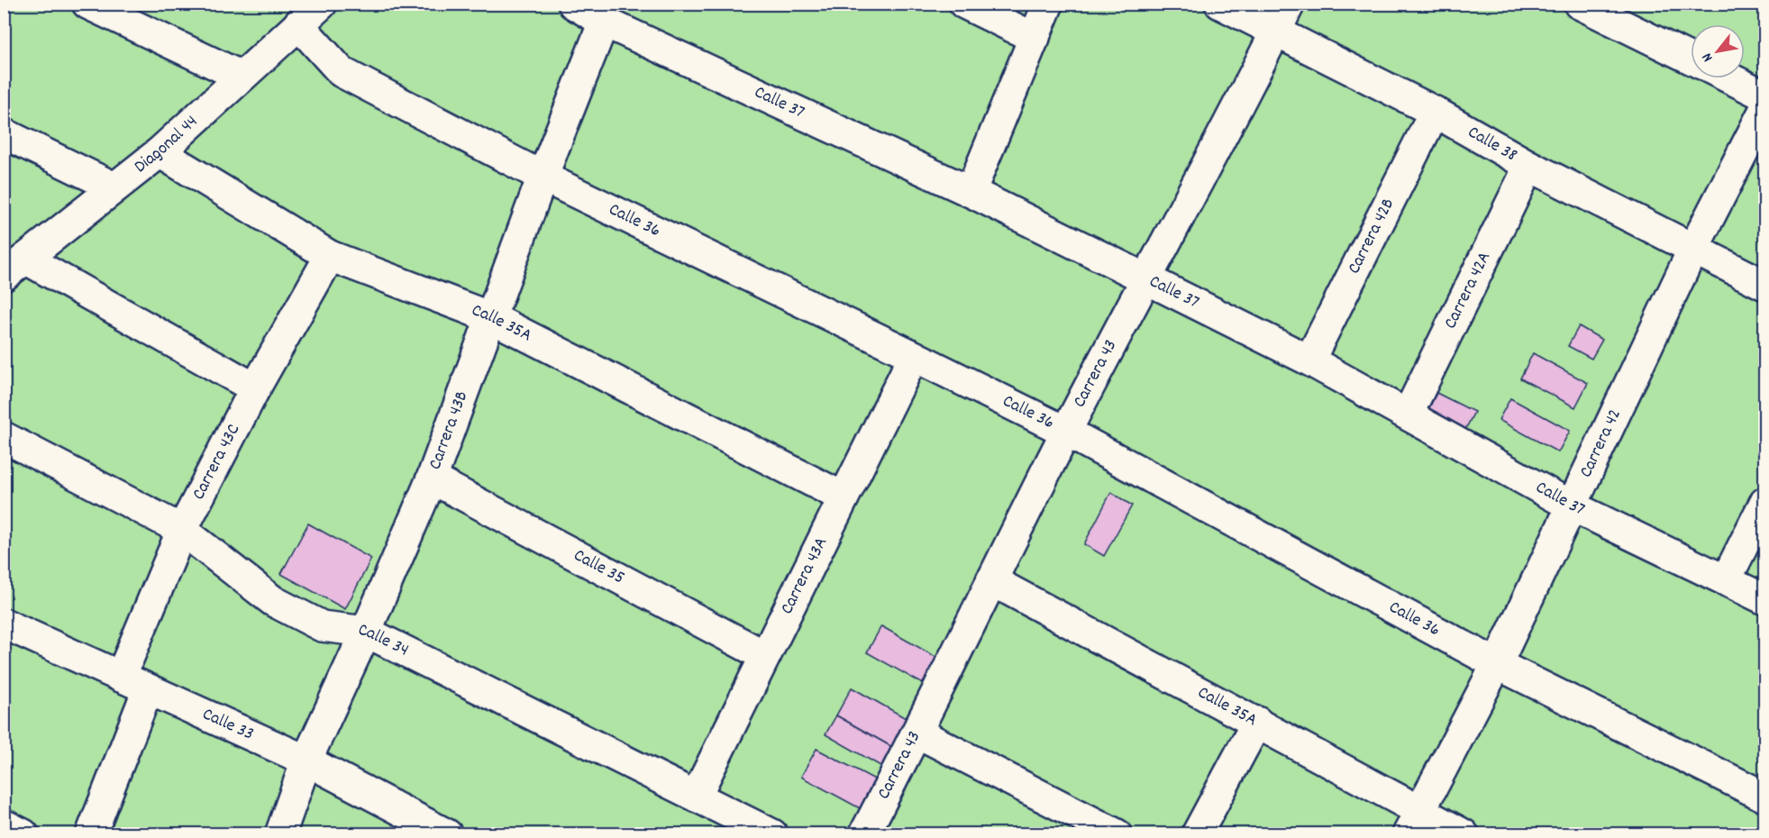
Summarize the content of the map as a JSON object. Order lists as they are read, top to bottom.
{
  "streets": {
    "street": [
      "Calle 37",
      "Diagonal 44",
      "Calle 38",
      "Calle 36",
      "Carrera 42B",
      "Carrera 42A",
      "Calle 35A",
      "Carrera 43",
      "Carrera 43B",
      "Carrera 42",
      "Carrera 43C",
      "Calle 35",
      "Carrera 43A",
      "Calle 34",
      "Calle 33"
    ]
  },
  "crossings": [
    ["Calle 37", "Carrera 42B"],
    ["Calle 37", "Carrera 42A"],
    ["Calle 37", "Carrera 43"],
    ["Calle 37", "Carrera 43B"],
    ["Calle 37", "Carrera 42"],
    ["Diagonal 44", "Calle 36"],
    ["Diagonal 44", "Calle 35A"],
    ["Calle 38", "Carrera 42B"],
    ["Calle 38", "Carrera 42A"],
    ["Calle 38", "Carrera 43"],
    ["Calle 38", "Carrera 42"],
    ["Calle 36", "Carrera 43"],
    ["Calle 36", "Carrera 43B"],
    ["Calle 36", "Carrera 42"],
    ["Calle 36", "Carrera 43A"],
    ["Calle 35A", "Carrera 43"],
    ["Calle 35A", "Carrera 43B"],
    ["Calle 35A", "Carrera 42"],
    ["Calle 35A", "Carrera 43C"],
    ["Calle 35A", "Carrera 43A"],
    ["Carrera 43B", "Calle 35"],
    ["Carrera 43B", "Calle 34"],
    ["Carrera 43B", "Calle 33"],
    ["Carrera 43C", "Calle 34"],
    ["Carrera 43C", "Calle 33"],
    ["Calle 35", "Carrera 43A"],
    ["Carrera 43A", "Calle 34"]
  ],
  "north": "bottom left"
}
